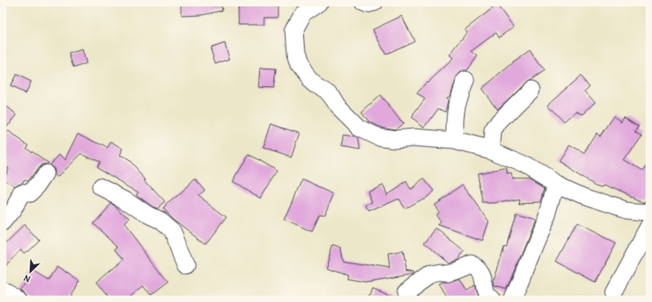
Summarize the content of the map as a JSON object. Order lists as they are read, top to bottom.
{
  "north": "bottom left"
}
